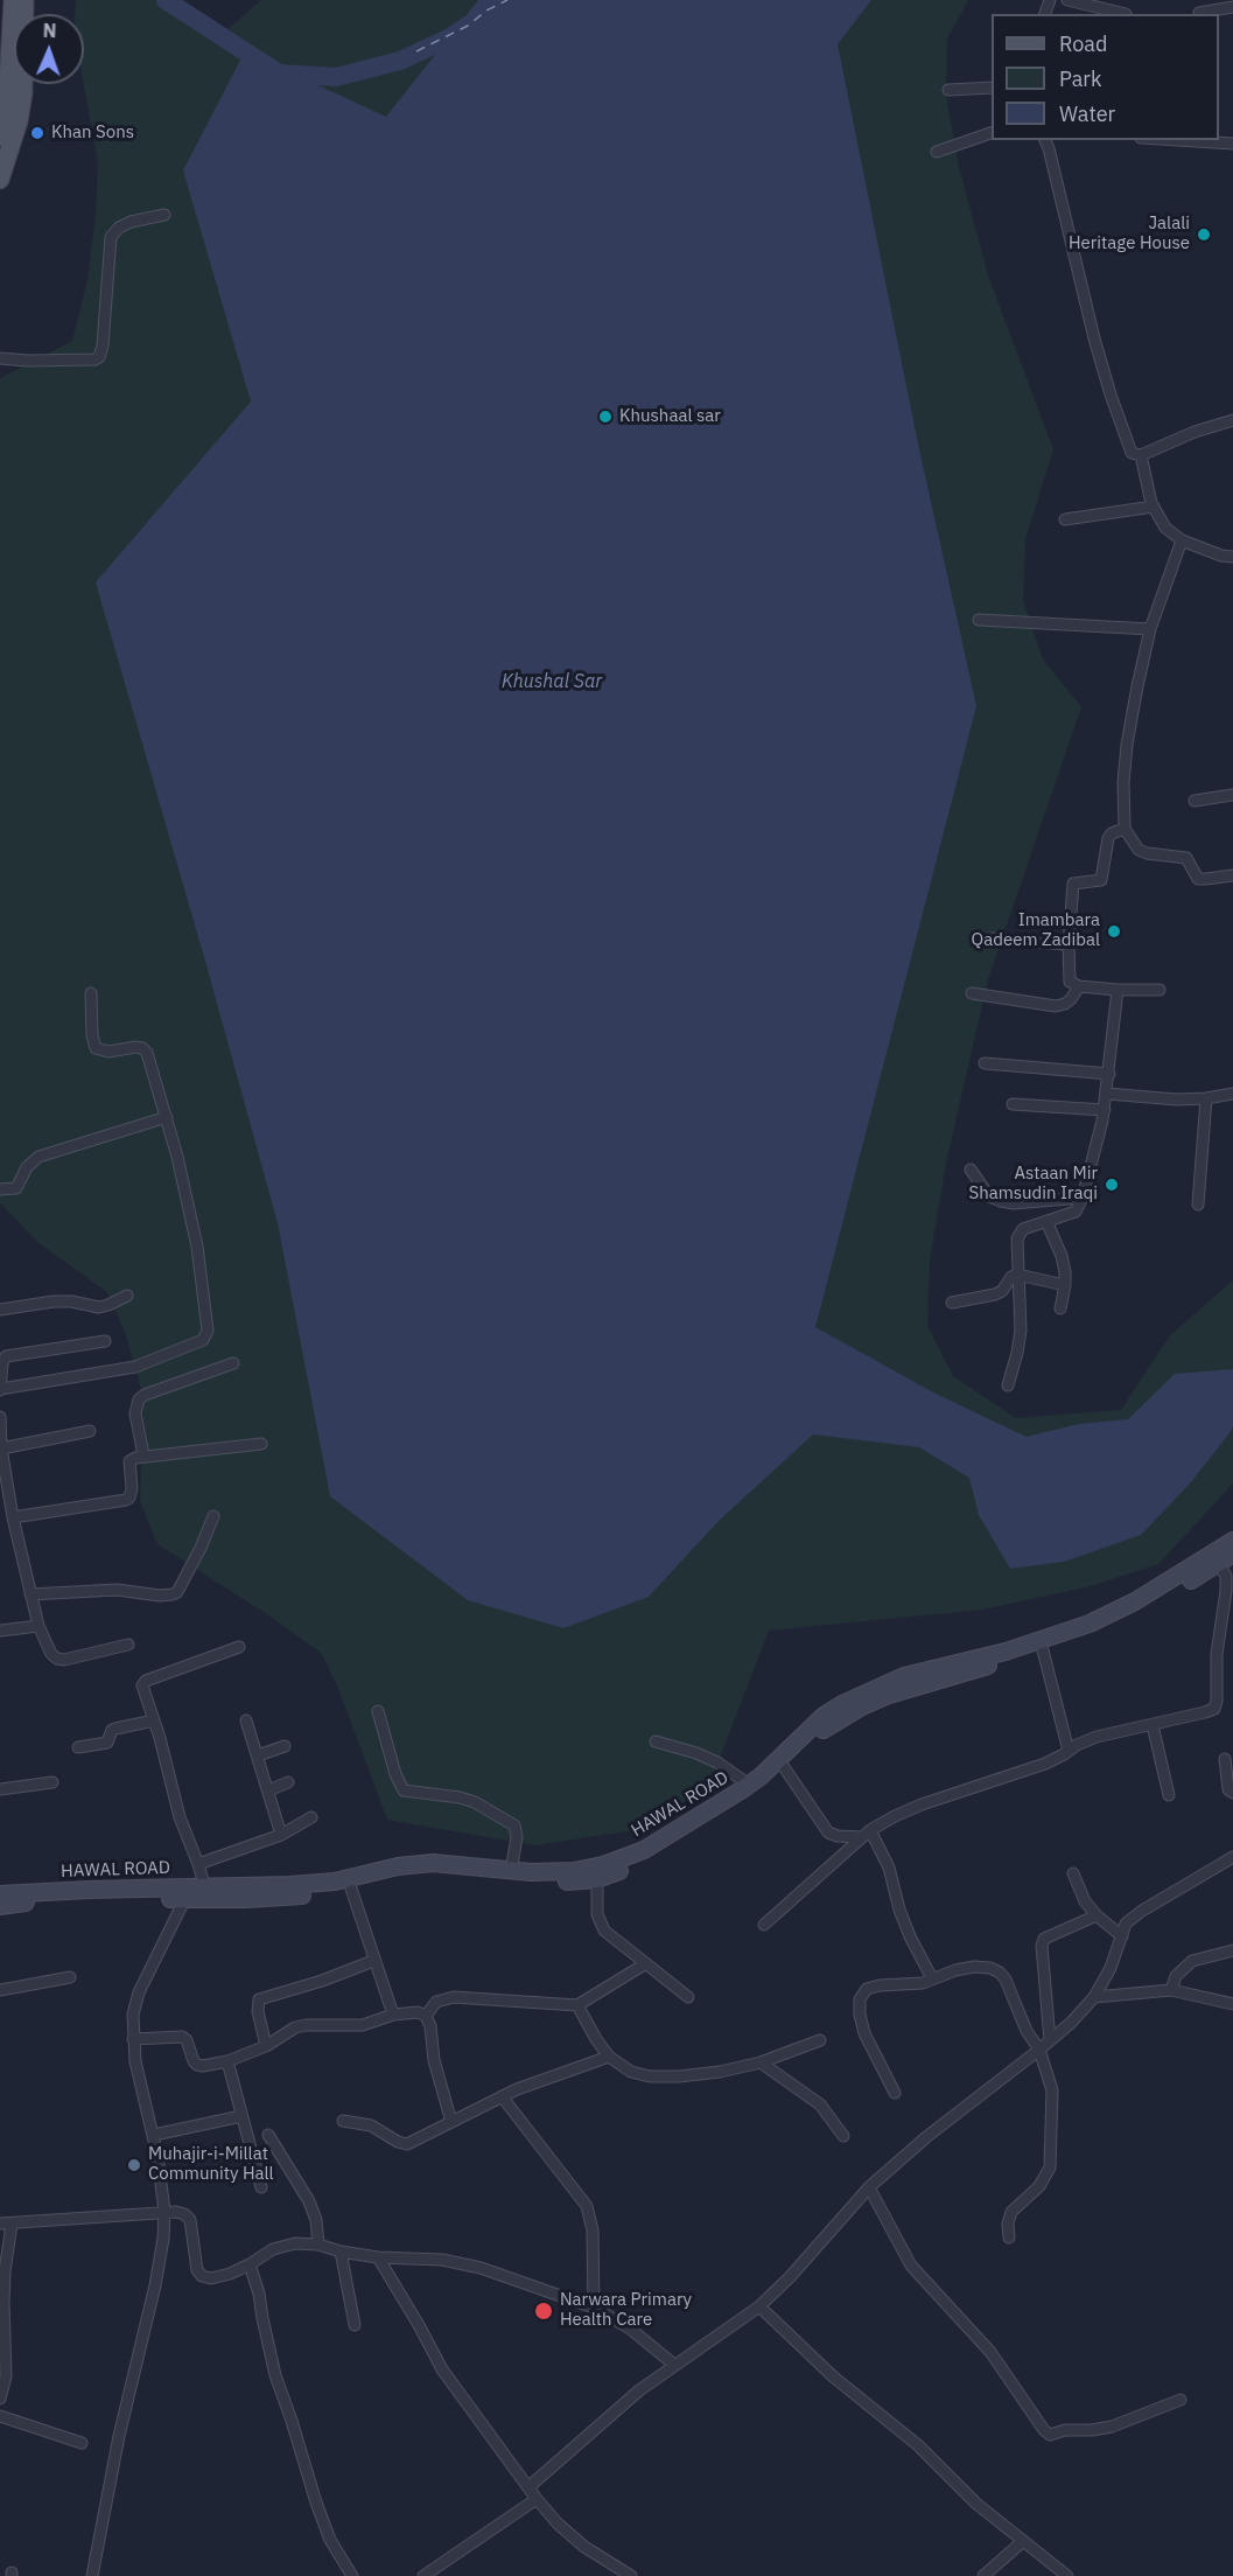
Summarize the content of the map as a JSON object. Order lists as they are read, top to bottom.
{
  "streets": {
    "main road": ["HAWAL ROAD"]
  },
  "water": ["Khushal Sar"],
  "places": [
    "Khan Sons",
    "Jalali Heritage House",
    "Khushaal sar",
    "Imambara Qadeem Zadibal",
    "Astaan Mir Shamsudin Iraqi",
    "Muhajir-i-Millat Community Hall",
    "Narwara Primary Health Care"
  ],
  "legend": ["Road", "Park", "Water"],
  "north": "top"
}
